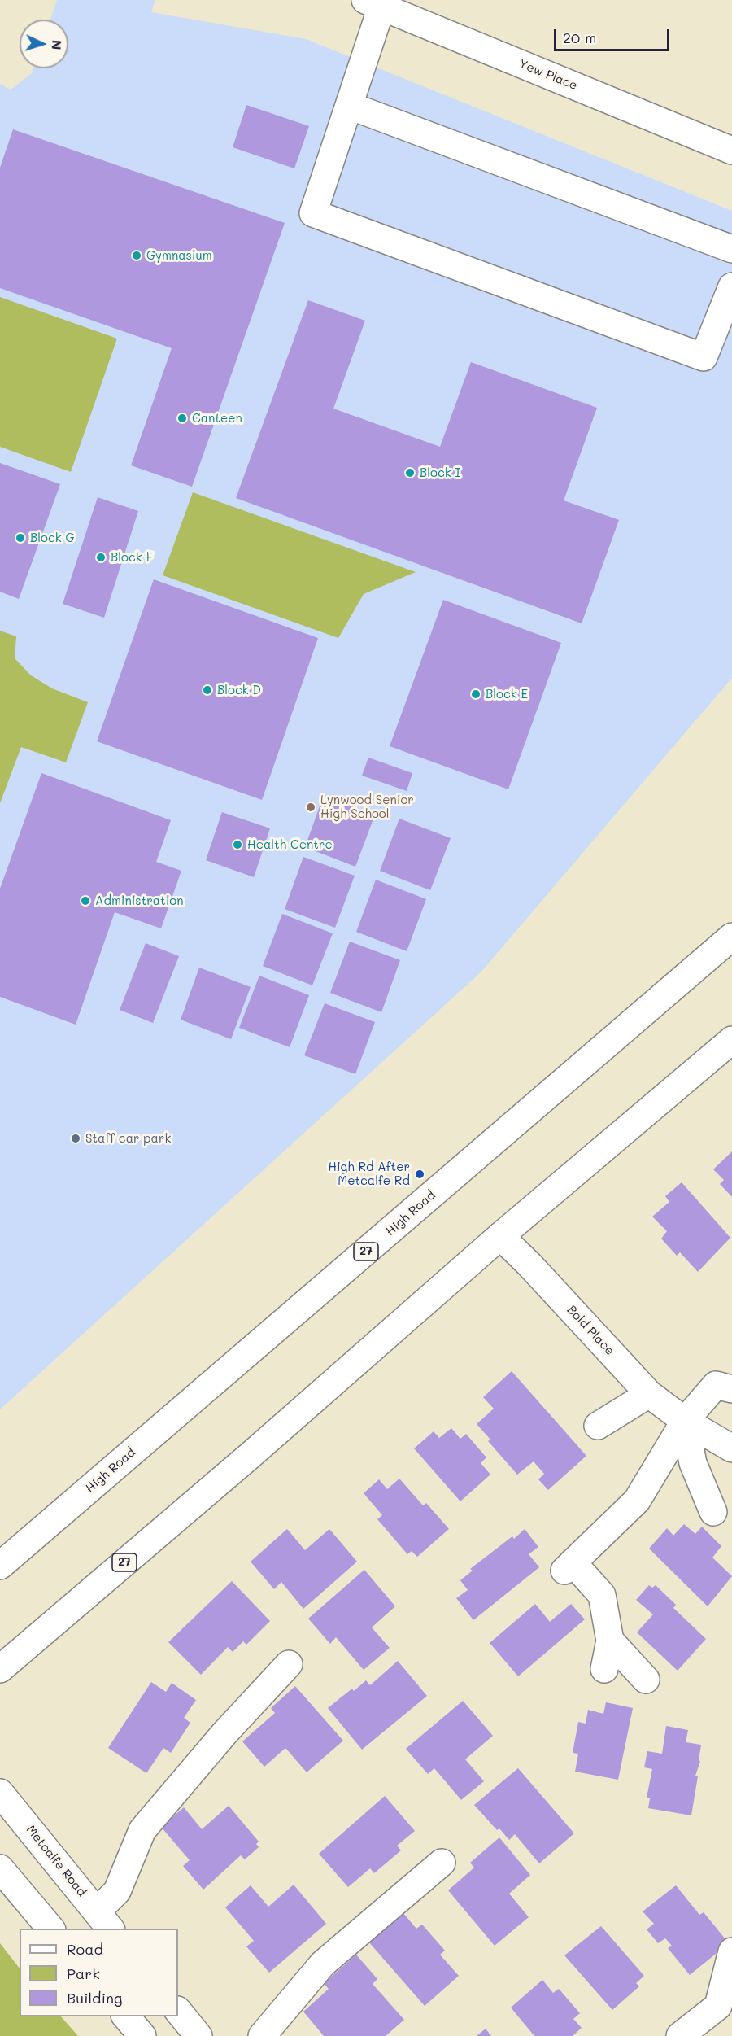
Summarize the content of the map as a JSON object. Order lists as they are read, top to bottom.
{
  "streets": {
    "main road": [
      "Yew Place",
      "High Road",
      "27",
      "Bold Place",
      "Metcalfe Road"
    ]
  },
  "crossings": [
    ["27", "Bold Place"]
  ],
  "places": [
    "Gymnasium",
    "Canteen",
    "Block I",
    "Block G",
    "Block F",
    "Block D",
    "Block E",
    "Lynwood Senior High School",
    "Health Centre",
    "Administration",
    "Staff car park",
    "High Rd After Metcalfe Rd"
  ],
  "legend": ["Road", "Park", "Building"],
  "scale_bar": "20 m",
  "north": "right"
}
